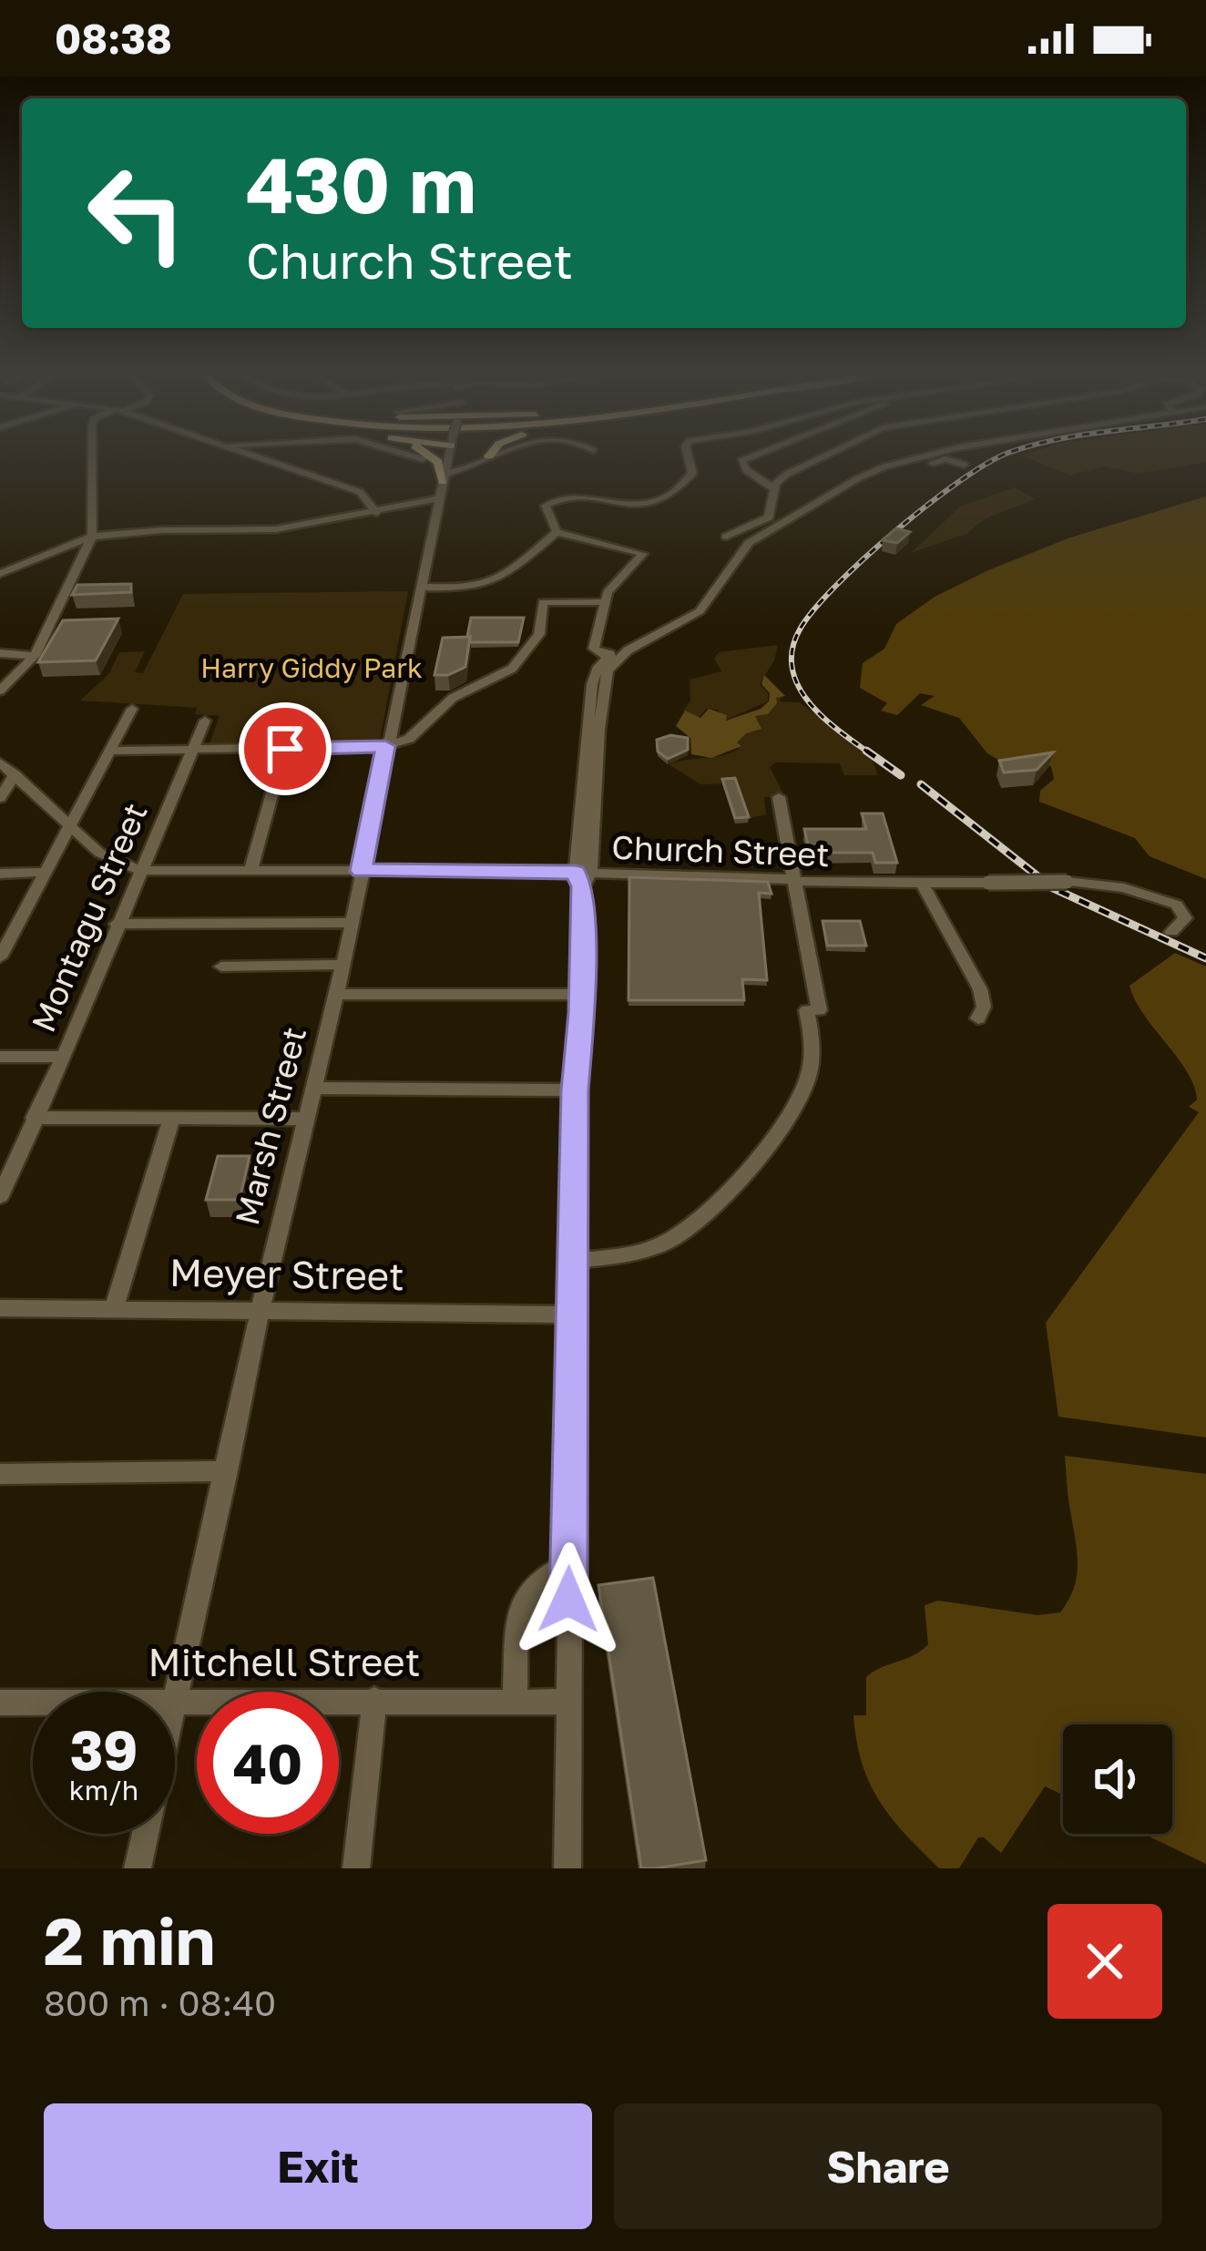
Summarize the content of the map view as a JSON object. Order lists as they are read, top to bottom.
{
  "streets": {
    "street": [
      "Church Street",
      "Montagu Street",
      "Marsh Street",
      "Meyer Street",
      "Mitchell Street"
    ]
  },
  "crossings": [
    ["Church Street", "Montagu Street"],
    ["Church Street", "Marsh Street"],
    ["Marsh Street", "Meyer Street"],
    ["Marsh Street", "Mitchell Street"]
  ],
  "parks": ["Harry Giddy Park"],
  "page": {
    "status": "08:38",
    "turn": ["430 m", "Church Street"],
    "speed": "39 km/h",
    "limit": "40",
    "heading": ["2 min", "800 m · 08:40"],
    "buttons": ["Exit", "Share"]
  }
}
